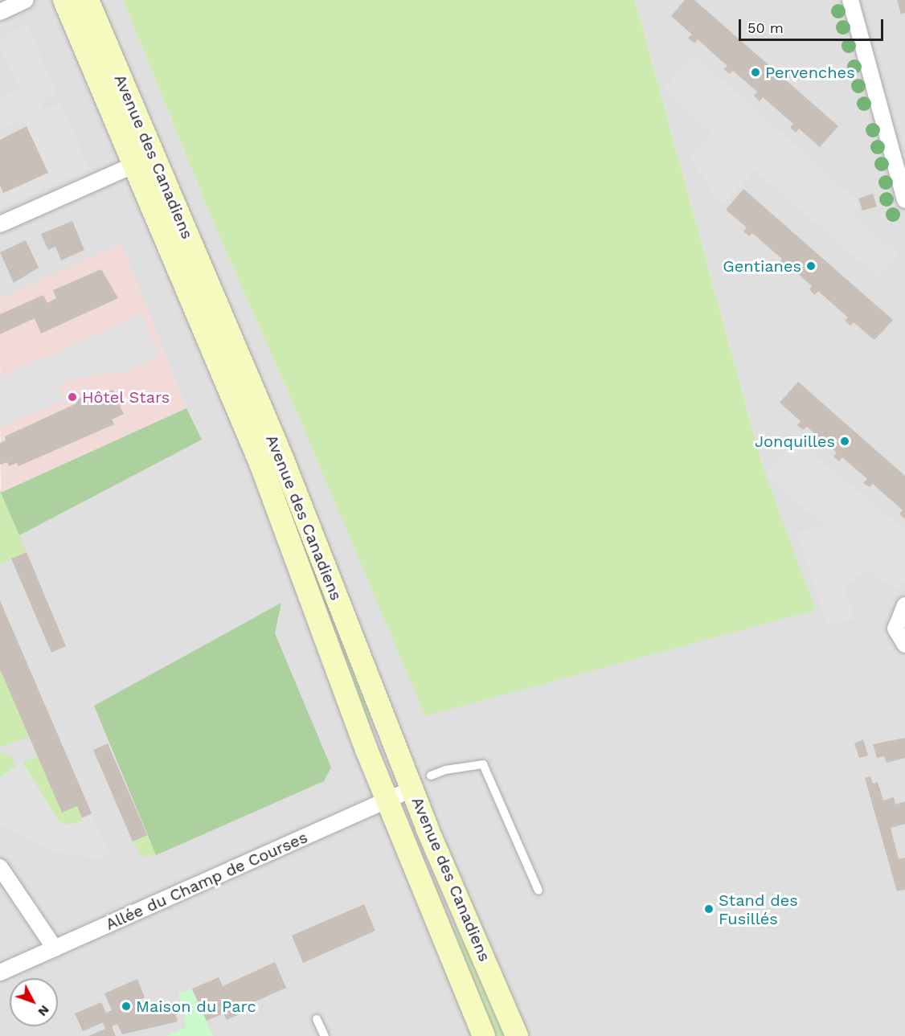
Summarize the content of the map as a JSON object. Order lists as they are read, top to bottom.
{
  "streets": {
    "main road": ["Avenue des Canadiens"],
    "street": ["Allée du Champ de Courses"]
  },
  "crossings": [
    ["Avenue des Canadiens", "Allée du Champ de Courses"]
  ],
  "places": [
    "Pervenches",
    "Gentianes",
    "Hôtel Stars",
    "Jonquilles",
    "Stand des Fusillés",
    "Maison du Parc"
  ],
  "scale_bar": "50 m",
  "north": "bottom right"
}
